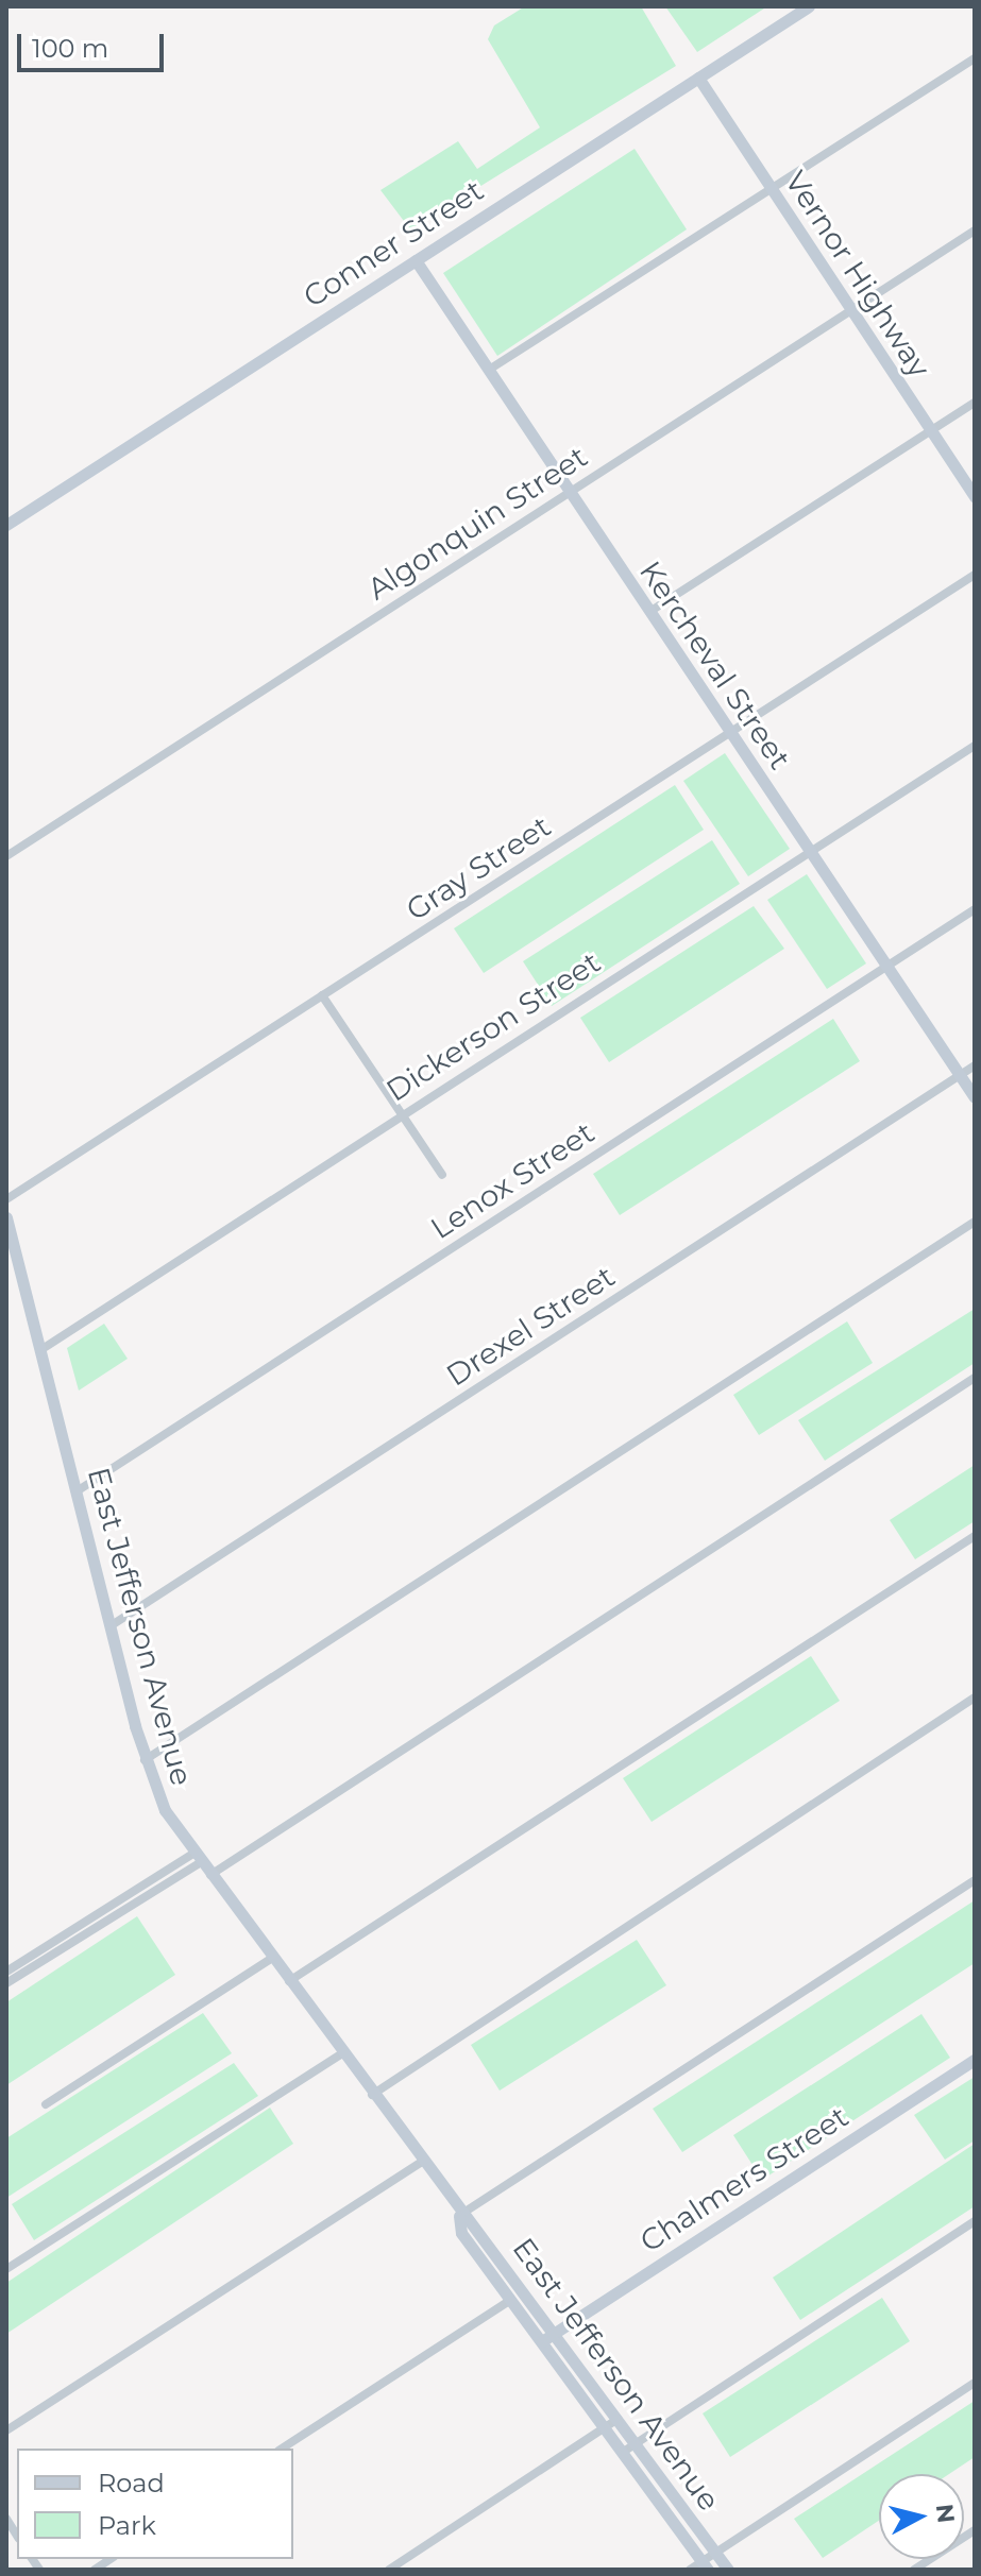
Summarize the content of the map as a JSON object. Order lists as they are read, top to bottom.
{
  "streets": {
    "main road": [
      "Conner Street",
      "Vernor Highway",
      "Kercheval Street",
      "East Jefferson Avenue",
      "Chalmers Street"
    ],
    "street": [
      "Algonquin Street",
      "Gray Street",
      "Dickerson Street",
      "Lenox Street",
      "Drexel Street"
    ]
  },
  "crossings": [
    ["Conner Street", "Vernor Highway"],
    ["Conner Street", "Kercheval Street"],
    ["Vernor Highway", "Algonquin Street"],
    ["Algonquin Street", "Kercheval Street"],
    ["Kercheval Street", "Gray Street"],
    ["Kercheval Street", "Dickerson Street"],
    ["Kercheval Street", "Lenox Street"],
    ["Kercheval Street", "Drexel Street"],
    ["Dickerson Street", "East Jefferson Avenue"],
    ["Lenox Street", "East Jefferson Avenue"],
    ["Drexel Street", "East Jefferson Avenue"],
    ["East Jefferson Avenue", "Chalmers Street"]
  ],
  "legend": ["Road", "Park"],
  "scale_bar": "100 m",
  "north": "right"
}
